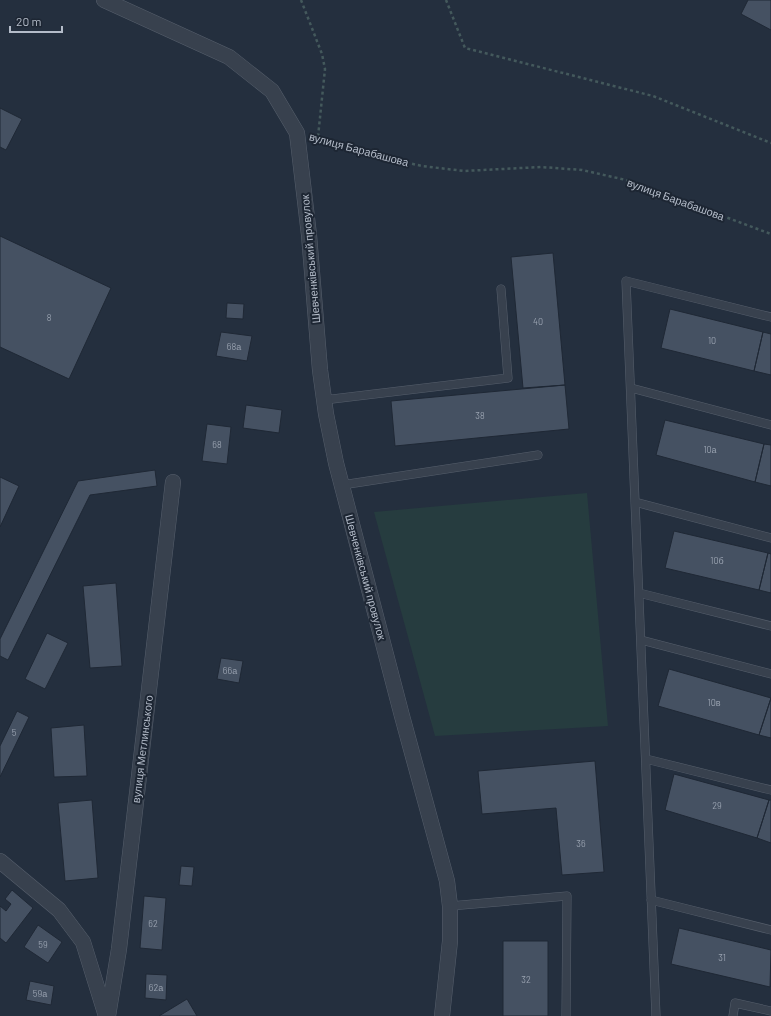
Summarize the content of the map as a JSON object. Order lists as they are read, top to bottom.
{
  "streets": {
    "street": ["вулиця Барабашова", "Шевченківський провулок", "вулиця Метлинського"]
  },
  "crossings": [
    ["вулиця Барабашова", "Шевченківський провулок"]
  ],
  "house_numbers": [
    "8",
    "40",
    "10",
    "68а",
    "38",
    "68",
    "10а",
    "10б",
    "66а",
    "10в",
    "5",
    "29",
    "36",
    "62",
    "59",
    "31",
    "32",
    "62а",
    "59а"
  ],
  "scale_bar": "20 m"
}
